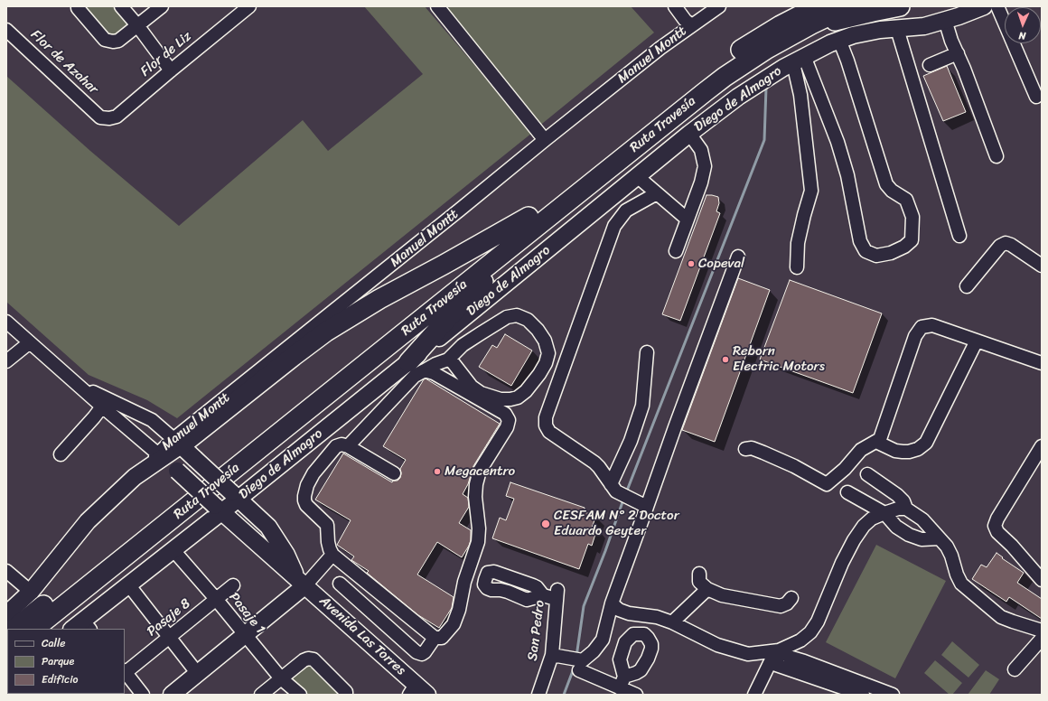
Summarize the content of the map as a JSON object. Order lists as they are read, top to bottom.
{
  "streets": {
    "highway": ["Ruta Travesía"],
    "main road": ["Manuel Montt", "Diego de Almagro", "Avenida Las Torres"],
    "street": [
      "Flor de Liz",
      "Flor de Azahar",
      "Pasaje 1",
      "Pasaje 8",
      "San Pedro"
    ]
  },
  "crossings": [
    ["Flor de Liz", "Flor de Azahar"],
    ["Manuel Montt", "Avenida Las Torres"],
    ["Diego de Almagro", "Pasaje 1"],
    ["Diego de Almagro", "Avenida Las Torres"],
    ["Pasaje 1", "Pasaje 8"]
  ],
  "places": [
    "Copeval",
    "Reborn Electric Motors",
    "Megacentro",
    "CESFAM N° 2 Doctor Eduardo Geyter"
  ],
  "legend": ["Calle", "Parque", "Edificio"],
  "north": "bottom"
}
